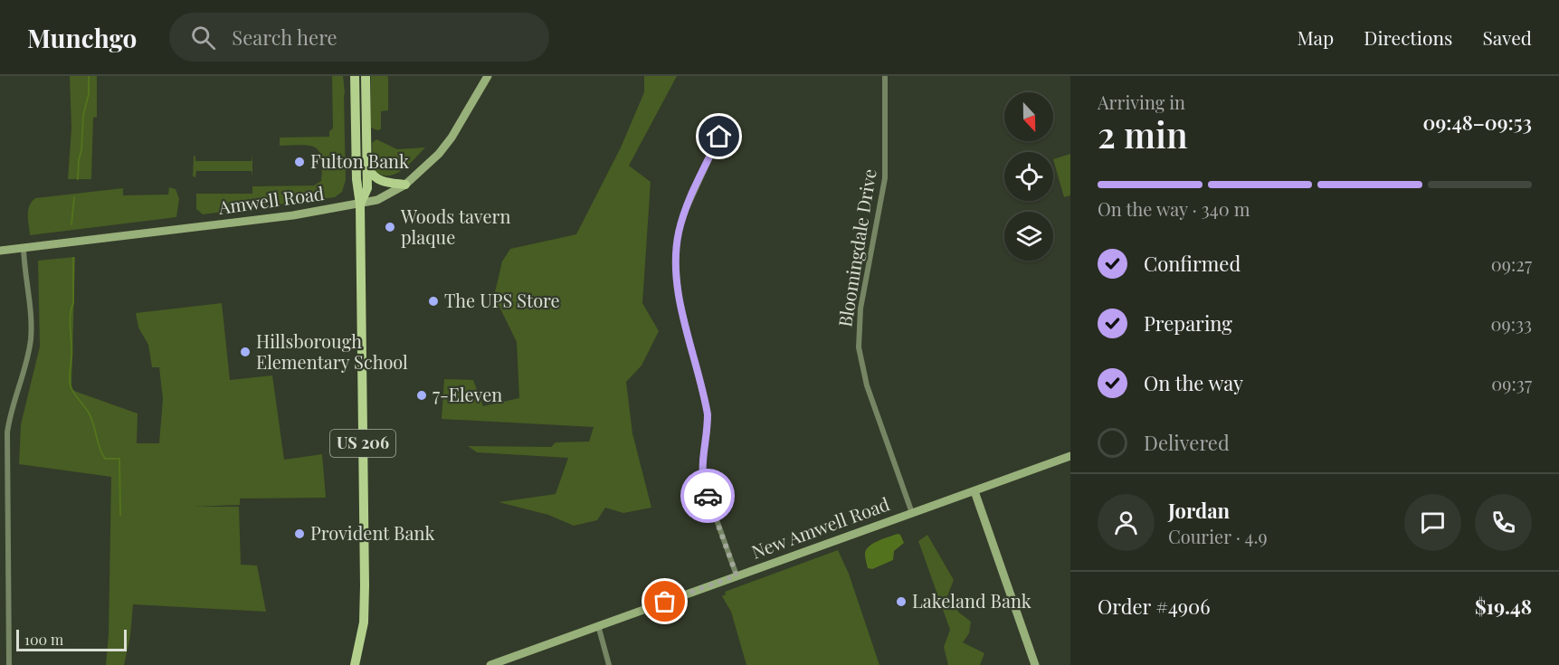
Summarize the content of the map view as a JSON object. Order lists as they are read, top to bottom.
{
  "streets": {
    "main road": ["US 206"],
    "street": ["Amwell Road", "Bloomingdale Drive", "New Amwell Road"]
  },
  "crossings": [
    ["Amwell Road", "US 206"],
    ["Bloomingdale Drive", "New Amwell Road"]
  ],
  "places": [
    "Fulton Bank",
    "Woods tavern plaque",
    "The UPS Store",
    "Hillsborough Elementary School",
    "7-Eleven",
    "Provident Bank",
    "Lakeland Bank"
  ],
  "scale_bar": "100 m",
  "north": "bottom",
  "page": {
    "header": "Munchgo",
    "search": "Search here",
    "nav": ["Map", "Directions", "Saved"],
    "heading": ["2 min", "Arriving in", "09:48–09:53"],
    "panel": [
      "Jordan",
      "Courier · 4.9",
      "Order #4906",
      "$19.48"
    ],
    "bar": "On the way · 340 m",
    "list": [
      ["Confirmed", "09:27"],
      ["Preparing", "09:33"],
      ["On the way", "09:37"],
      "Delivered"
    ],
    "scale": "100 m"
  }
}
